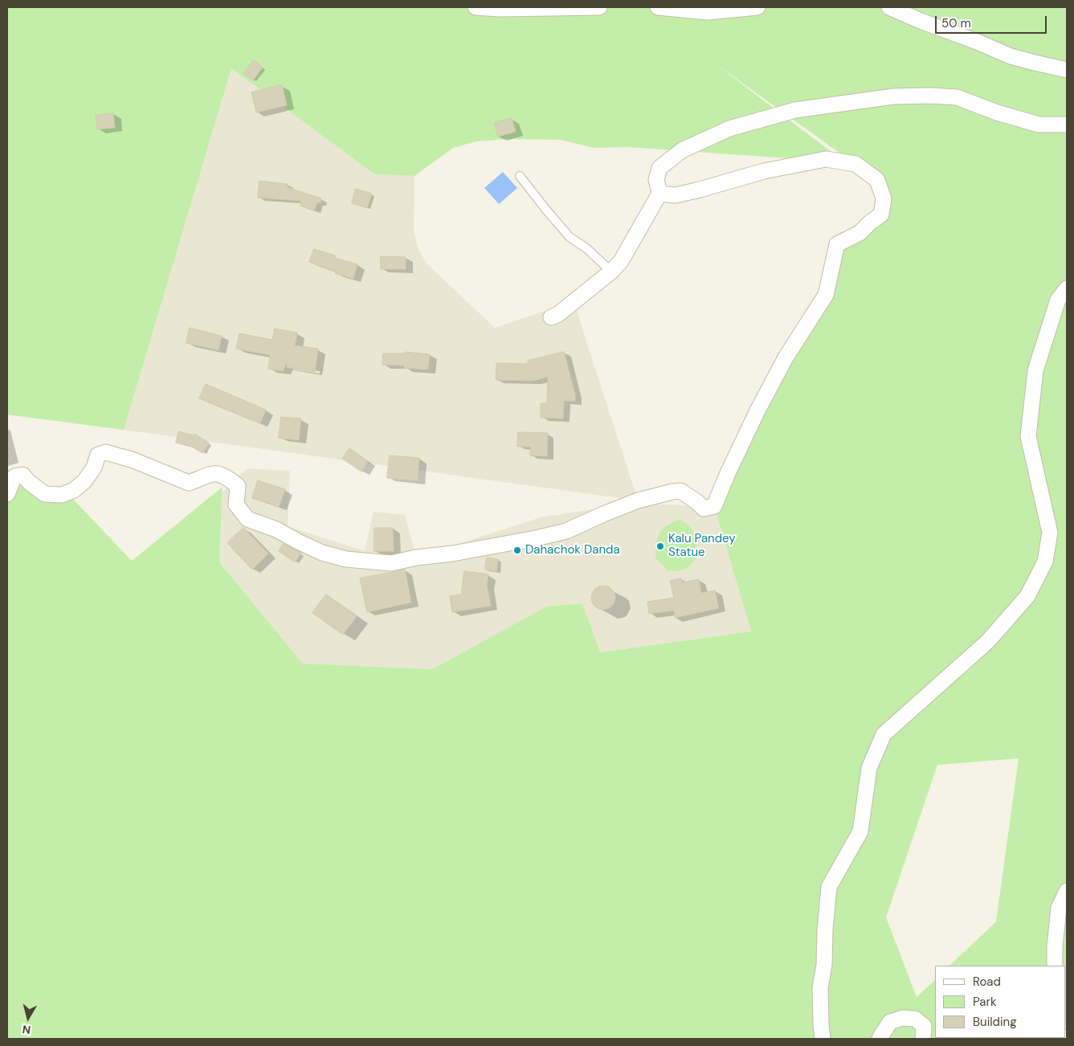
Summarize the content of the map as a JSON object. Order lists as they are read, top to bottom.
{
  "places": ["Kalu Pandey Statue", "Dahachok Danda"],
  "legend": ["Road", "Park", "Building"],
  "scale_bar": "50 m",
  "north": "bottom"
}
